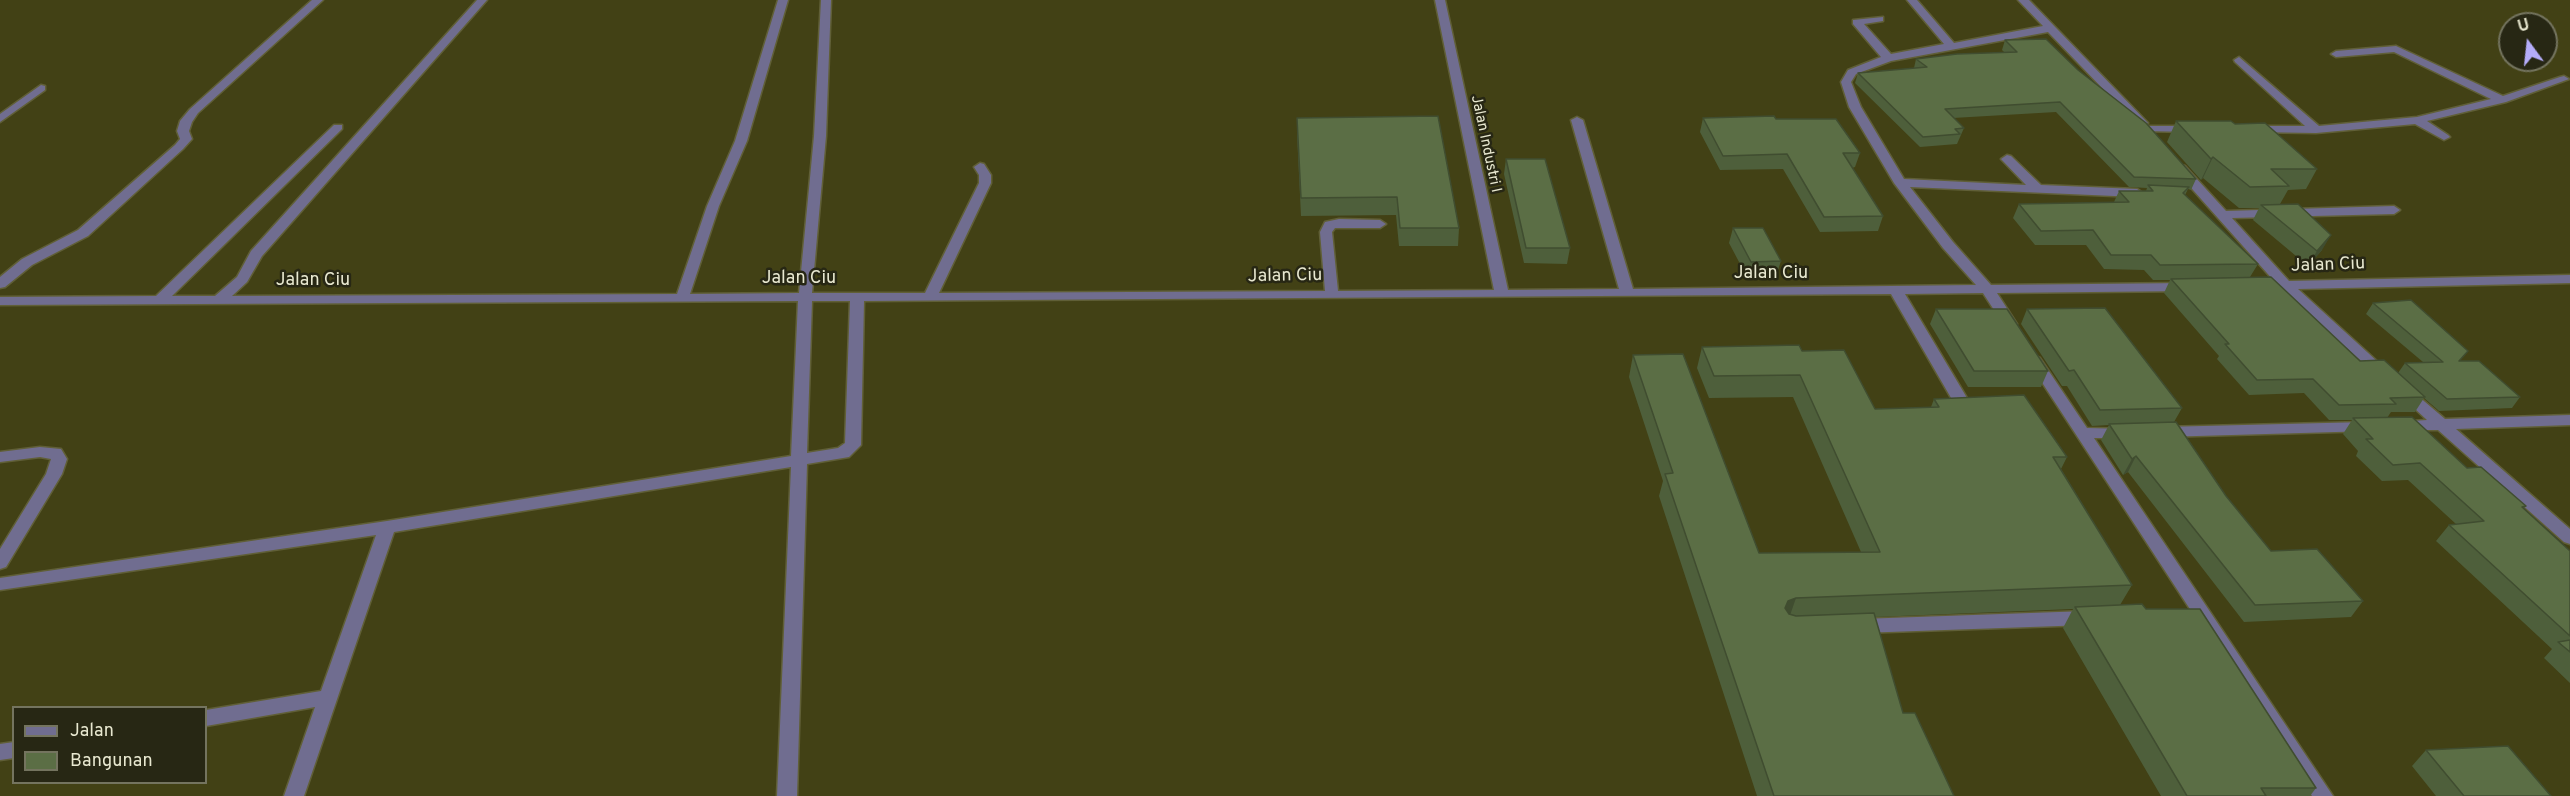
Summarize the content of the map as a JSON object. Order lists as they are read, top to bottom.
{
  "streets": {
    "street": ["Jalan Industri I", "Jalan Ciu"]
  },
  "crossings": [
    ["Jalan Industri I", "Jalan Ciu"]
  ],
  "legend": ["Jalan", "Bangunan"],
  "north": "top"
}
